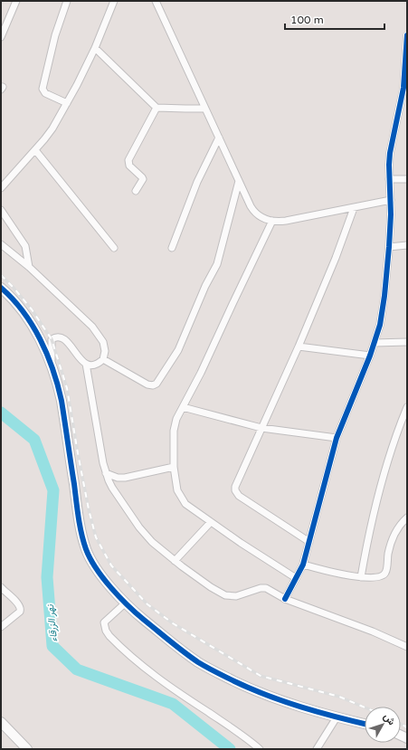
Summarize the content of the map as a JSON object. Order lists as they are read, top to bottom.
{
  "water": ["نهر الزرقاء"],
  "scale_bar": "100 m",
  "north": "top right"
}
